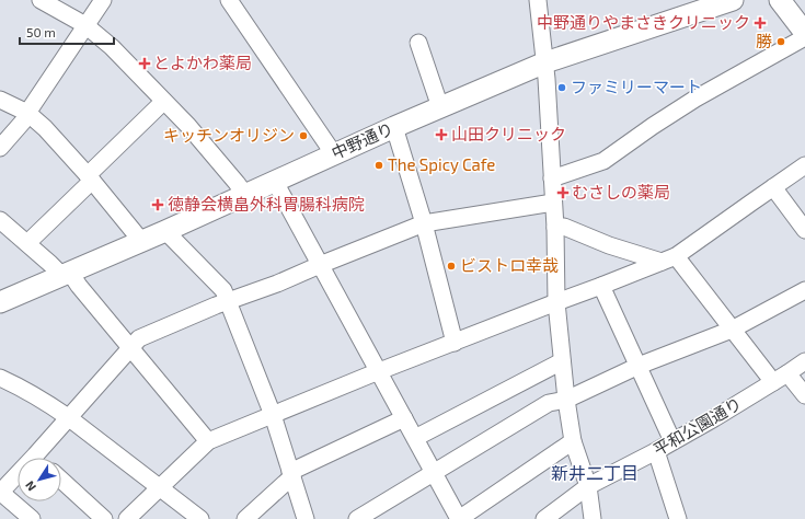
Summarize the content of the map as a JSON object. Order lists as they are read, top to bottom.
{
  "streets": {
    "main road": ["中野通り"],
    "street": ["平和公園通り"]
  },
  "districts": ["新井二丁目"],
  "places": {
    "health": [
      "中野通りやまさきクリニック",
      "とよかわ薬局",
      "山田クリニック",
      "むさしの薬局",
      "徳静会横畠外科胃腸科病院"
    ],
    "other": [
      "勝",
      "ファミリーマート",
      "キッチンオリジン",
      "The Spicy Cafe",
      "ビストロ幸哉"
    ]
  },
  "scale_bar": "50 m",
  "north": "bottom left"
}
